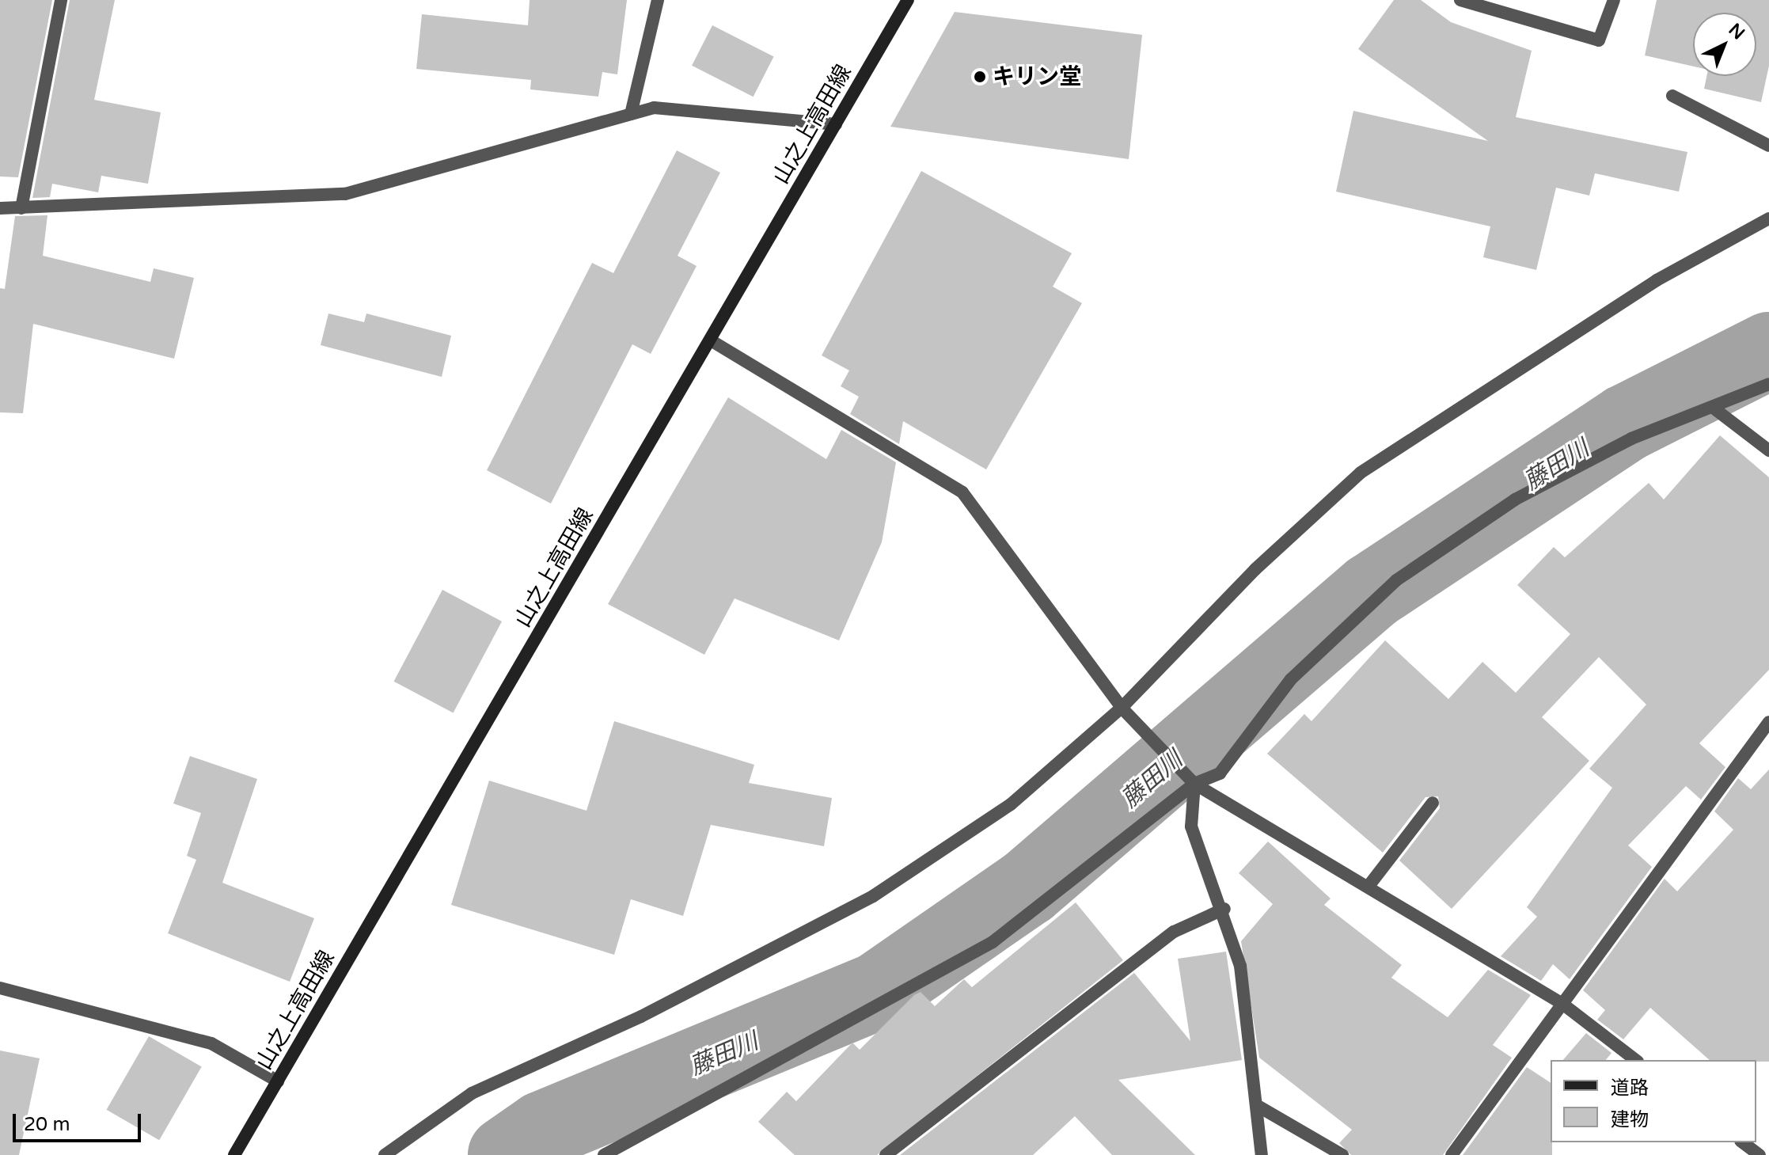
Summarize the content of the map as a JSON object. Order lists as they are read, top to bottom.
{
  "streets": {
    "street": ["山之上高田線"]
  },
  "water": ["藤田川"],
  "places": ["キリン堂"],
  "legend": ["道路", "建物"],
  "scale_bar": "20 m",
  "north": "top right"
}
